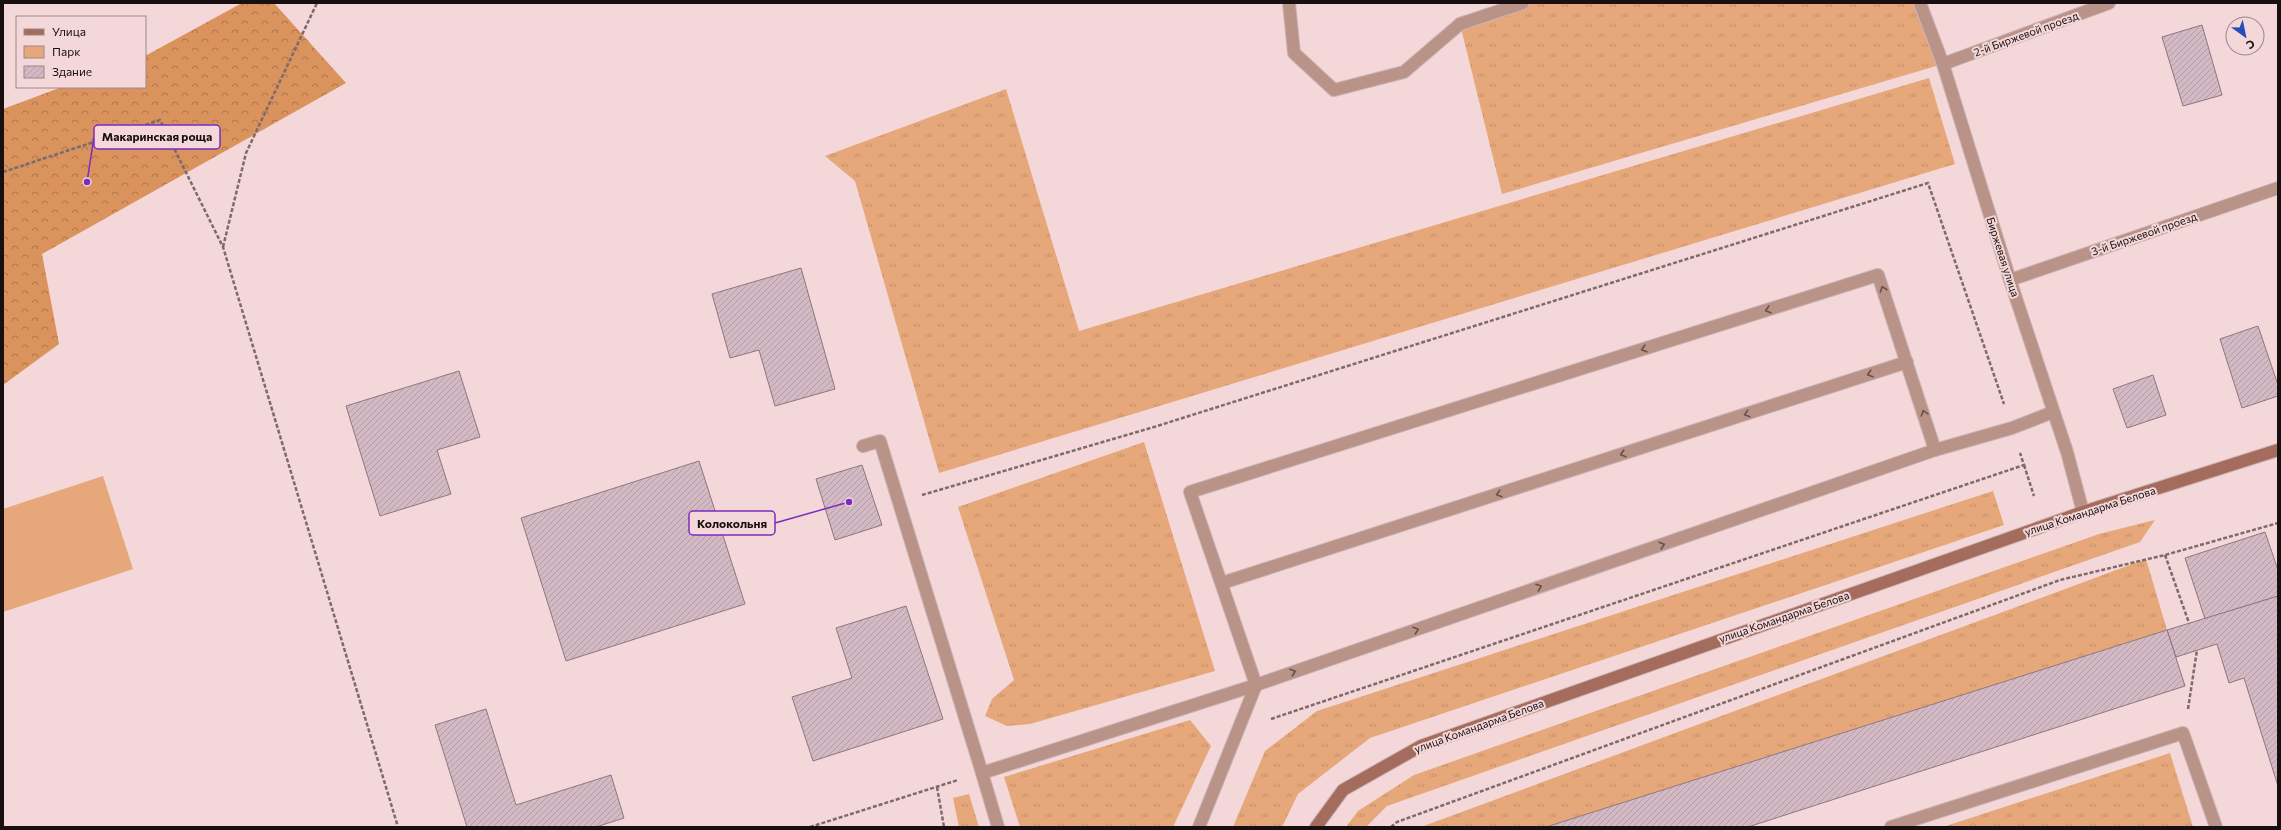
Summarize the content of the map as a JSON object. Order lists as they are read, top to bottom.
{
  "streets": {
    "main road": ["улица Командарма Белова"],
    "street": ["2-й Биржевой проезд", "3-й Биржевой проезд", "Биржевая улица"]
  },
  "crossings": [
    ["2-й Биржевой проезд", "Биржевая улица"],
    ["3-й Биржевой проезд", "Биржевая улица"],
    ["Биржевая улица", "улица Командарма Белова"]
  ],
  "places": ["Макаринская роща", "Колокольня"],
  "legend": ["Улица", "Парк", "Здание"],
  "north": "bottom right"
}
